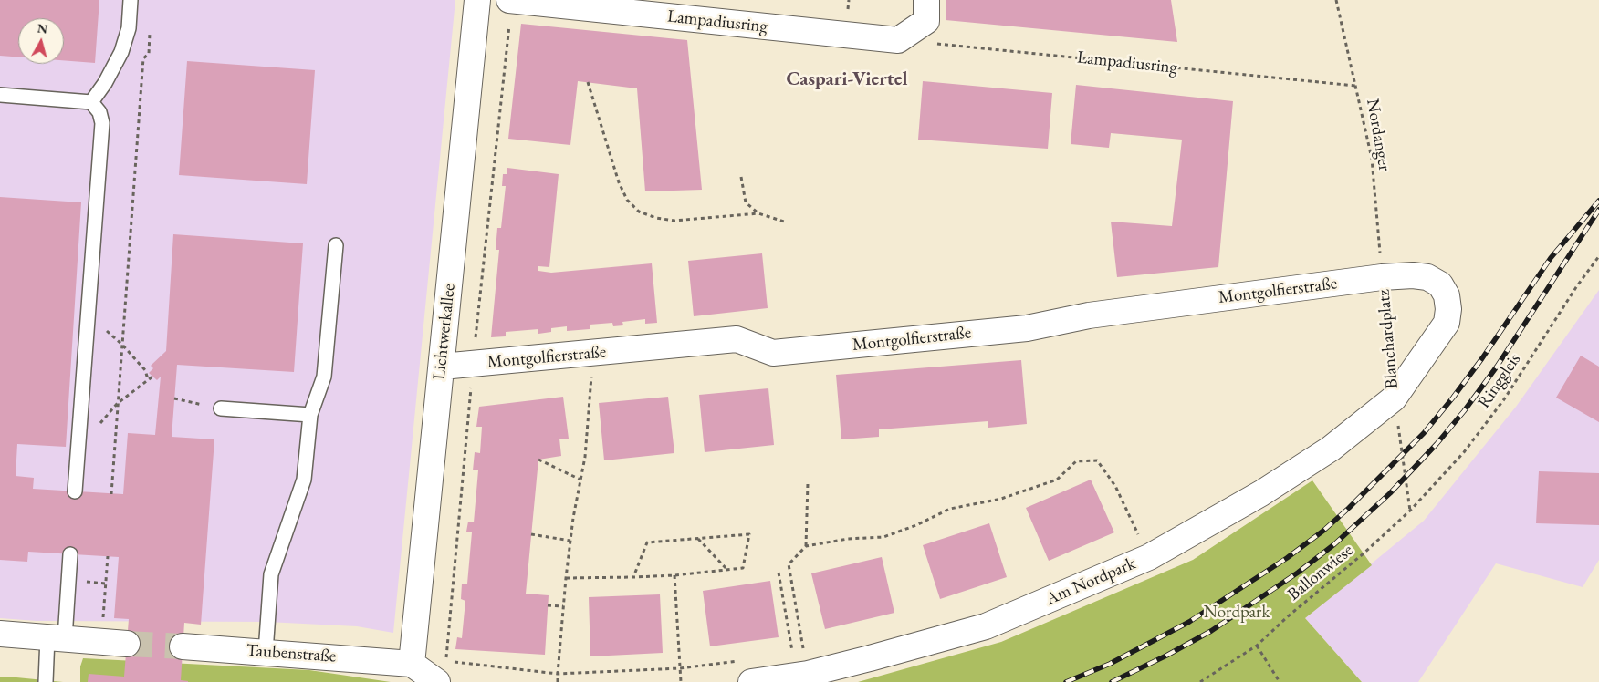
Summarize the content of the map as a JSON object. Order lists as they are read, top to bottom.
{
  "streets": {
    "street": [
      "Lampadiusring",
      "Montgolfierstraße",
      "Lichtwerkallee",
      "Blanchardplatz",
      "Am Nordpark",
      "Taubenstraße"
    ],
    "path": ["Nordanger", "Ringgleis", "Ballonwiese"]
  },
  "crossings": [
    ["Lampadiusring", "Nordanger"],
    ["Nordanger", "Montgolfierstraße"],
    ["Nordanger", "Blanchardplatz"],
    ["Montgolfierstraße", "Lichtwerkallee"],
    ["Montgolfierstraße", "Blanchardplatz"],
    ["Lichtwerkallee", "Taubenstraße"],
    ["Blanchardplatz", "Am Nordpark"],
    ["Ringgleis", "Ballonwiese"]
  ],
  "districts": ["Caspari-Viertel"],
  "parks": ["Nordpark"],
  "north": "top"
}
